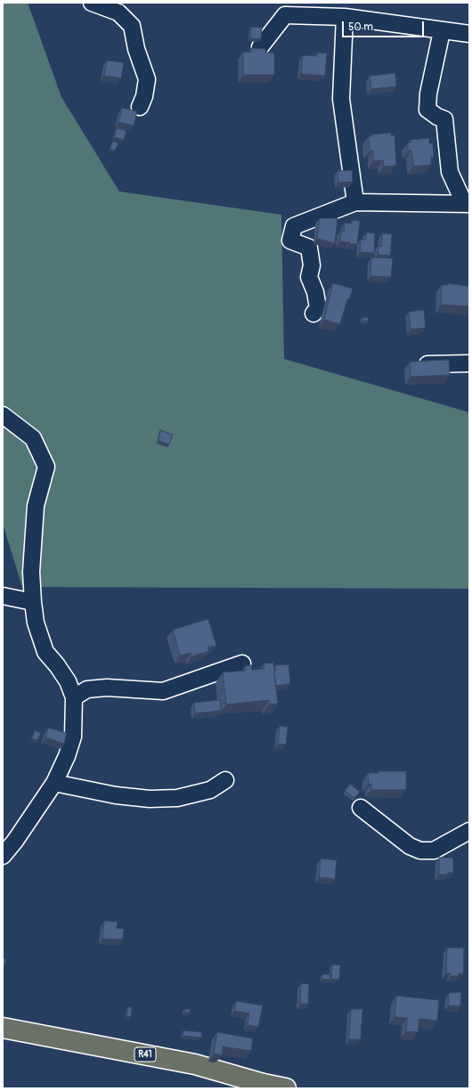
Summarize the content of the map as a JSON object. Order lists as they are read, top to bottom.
{
  "streets": {
    "main road": ["R41"]
  },
  "scale_bar": "50 m"
}
